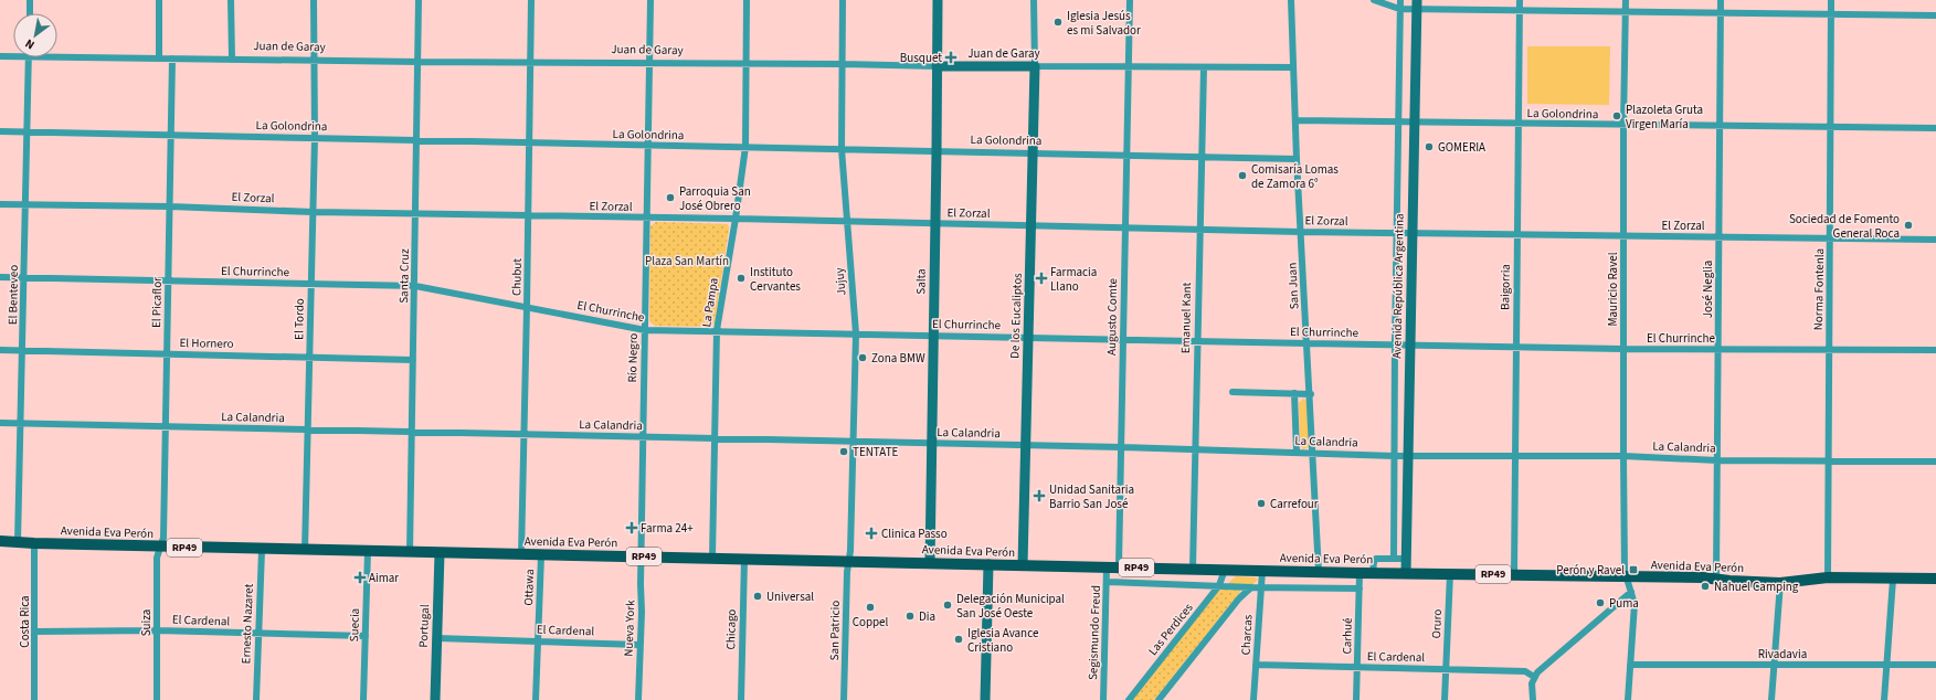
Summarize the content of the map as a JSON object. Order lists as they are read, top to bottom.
{
  "streets": {
    "main road": ["Avenida Eva Perón", "RP49"],
    "street": [
      "Juan de Garay",
      "La Golondrina",
      "El Zorzal",
      "El Churrinche",
      "Santa Cruz",
      "Chubut",
      "Jujuy",
      "Salta",
      "San Juan",
      "Avenida República Argentina",
      "Baigorria",
      "Mauricio Ravel",
      "José Neglia",
      "Norma Fontenla",
      "El Benteveo",
      "El Picaflor",
      "La Pampa",
      "De los Eucaliptos",
      "Augusto Comte",
      "Emanuel Kant",
      "El Tordo",
      "El Hornero",
      "Río Negro",
      "La Calandria",
      "Ottawa",
      "El Cardenal",
      "Costa Rica",
      "Suiza",
      "Ernesto Nazaret",
      "Oruro",
      "Suecia",
      "Portugal",
      "Nueva York",
      "Chicago",
      "Las Perdices",
      "San Patricio",
      "Segismundo Freud",
      "Charcas",
      "Carhué",
      "Rivadavia"
    ]
  },
  "crossings": [
    ["Juan de Garay", "Santa Cruz"],
    ["Juan de Garay", "Chubut"],
    ["Juan de Garay", "Jujuy"],
    ["Juan de Garay", "Salta"],
    ["Juan de Garay", "San Juan"],
    ["Juan de Garay", "El Picaflor"],
    ["Juan de Garay", "La Pampa"],
    ["Juan de Garay", "De los Eucaliptos"],
    ["Juan de Garay", "Augusto Comte"],
    ["Juan de Garay", "Emanuel Kant"],
    ["Juan de Garay", "El Tordo"],
    ["Juan de Garay", "Río Negro"],
    ["La Golondrina", "Santa Cruz"],
    ["La Golondrina", "Chubut"],
    ["La Golondrina", "Jujuy"],
    ["La Golondrina", "Salta"],
    ["La Golondrina", "San Juan"],
    ["La Golondrina", "Avenida República Argentina"],
    ["La Golondrina", "Baigorria"],
    ["La Golondrina", "Mauricio Ravel"],
    ["La Golondrina", "José Neglia"],
    ["La Golondrina", "Norma Fontenla"],
    ["La Golondrina", "El Benteveo"],
    ["La Golondrina", "El Picaflor"],
    ["La Golondrina", "La Pampa"],
    ["La Golondrina", "De los Eucaliptos"],
    ["La Golondrina", "Augusto Comte"],
    ["La Golondrina", "Emanuel Kant"],
    ["La Golondrina", "El Tordo"],
    ["La Golondrina", "Río Negro"],
    ["El Zorzal", "Santa Cruz"],
    ["El Zorzal", "Chubut"],
    ["El Zorzal", "Jujuy"],
    ["El Zorzal", "Salta"],
    ["El Zorzal", "San Juan"],
    ["El Zorzal", "Avenida República Argentina"],
    ["El Zorzal", "Baigorria"],
    ["El Zorzal", "Mauricio Ravel"],
    ["El Zorzal", "José Neglia"],
    ["El Zorzal", "Norma Fontenla"],
    ["El Zorzal", "El Benteveo"],
    ["El Zorzal", "El Picaflor"],
    ["El Zorzal", "La Pampa"],
    ["El Zorzal", "De los Eucaliptos"],
    ["El Zorzal", "Augusto Comte"],
    ["El Zorzal", "Emanuel Kant"],
    ["El Zorzal", "El Tordo"],
    ["El Zorzal", "Río Negro"],
    ["El Churrinche", "Santa Cruz"],
    ["El Churrinche", "Chubut"],
    ["El Churrinche", "Jujuy"],
    ["El Churrinche", "Salta"],
    ["El Churrinche", "San Juan"],
    ["El Churrinche", "Avenida República Argentina"],
    ["El Churrinche", "Baigorria"],
    ["El Churrinche", "Mauricio Ravel"],
    ["El Churrinche", "José Neglia"],
    ["El Churrinche", "Norma Fontenla"],
    ["El Churrinche", "El Benteveo"],
    ["El Churrinche", "El Picaflor"],
    ["El Churrinche", "La Pampa"],
    ["El Churrinche", "De los Eucaliptos"],
    ["El Churrinche", "Augusto Comte"],
    ["El Churrinche", "Emanuel Kant"],
    ["El Churrinche", "El Tordo"],
    ["El Churrinche", "Río Negro"],
    ["Santa Cruz", "El Hornero"],
    ["Santa Cruz", "La Calandria"],
    ["Santa Cruz", "Avenida Eva Perón"],
    ["Chubut", "La Calandria"],
    ["Chubut", "Avenida Eva Perón"],
    ["Jujuy", "La Calandria"],
    ["Jujuy", "Avenida Eva Perón"],
    ["Jujuy", "San Patricio"],
    ["Salta", "La Calandria"],
    ["Salta", "Avenida Eva Perón"],
    ["San Juan", "La Calandria"],
    ["San Juan", "Avenida Eva Perón"],
    ["Avenida República Argentina", "La Calandria"],
    ["Avenida República Argentina", "Avenida Eva Perón"],
    ["Baigorria", "La Calandria"],
    ["Baigorria", "Avenida Eva Perón"],
    ["Mauricio Ravel", "La Calandria"],
    ["Mauricio Ravel", "Avenida Eva Perón"],
    ["Mauricio Ravel", "Rivadavia"],
    ["José Neglia", "La Calandria"],
    ["José Neglia", "Avenida Eva Perón"],
    ["Norma Fontenla", "La Calandria"],
    ["Norma Fontenla", "Avenida Eva Perón"],
    ["El Benteveo", "El Hornero"],
    ["El Benteveo", "La Calandria"],
    ["El Benteveo", "Avenida Eva Perón"],
    ["El Picaflor", "El Hornero"],
    ["El Picaflor", "La Calandria"],
    ["El Picaflor", "Avenida Eva Perón"],
    ["El Picaflor", "Suiza"],
    ["La Pampa", "La Calandria"],
    ["La Pampa", "Avenida Eva Perón"],
    ["De los Eucaliptos", "La Calandria"],
    ["De los Eucaliptos", "Avenida Eva Perón"],
    ["Augusto Comte", "La Calandria"],
    ["Augusto Comte", "Avenida Eva Perón"],
    ["Emanuel Kant", "La Calandria"],
    ["Emanuel Kant", "Avenida Eva Perón"],
    ["El Tordo", "El Hornero"],
    ["El Tordo", "La Calandria"],
    ["El Tordo", "Avenida Eva Perón"],
    ["Río Negro", "La Calandria"],
    ["Río Negro", "Avenida Eva Perón"],
    ["Río Negro", "Nueva York"],
    ["Avenida Eva Perón", "Ottawa"],
    ["Avenida Eva Perón", "Costa Rica"],
    ["Avenida Eva Perón", "Suiza"],
    ["Avenida Eva Perón", "Ernesto Nazaret"],
    ["Avenida Eva Perón", "Oruro"],
    ["Avenida Eva Perón", "Suecia"],
    ["Avenida Eva Perón", "Portugal"],
    ["Avenida Eva Perón", "Nueva York"],
    ["Avenida Eva Perón", "Chicago"],
    ["Avenida Eva Perón", "Las Perdices"],
    ["Avenida Eva Perón", "San Patricio"],
    ["Avenida Eva Perón", "Segismundo Freud"],
    ["Avenida Eva Perón", "Charcas"],
    ["Avenida Eva Perón", "Carhué"],
    ["Ottawa", "El Cardenal"],
    ["El Cardenal", "Costa Rica"],
    ["El Cardenal", "Suiza"],
    ["El Cardenal", "Ernesto Nazaret"],
    ["El Cardenal", "Oruro"],
    ["El Cardenal", "Suecia"],
    ["El Cardenal", "Portugal"],
    ["El Cardenal", "Nueva York"],
    ["El Cardenal", "Charcas"],
    ["El Cardenal", "Carhué"]
  ],
  "parks": ["Plaza San Martín"],
  "places": {
    "other": [
      "Iglesia Jesús es mi Salvador",
      "Plazoleta Gruta Virgen María",
      "GOMERIA",
      "Comisaría Lomas de Zamora 6°",
      "Parroquia San José Obrero",
      "Sociedad de Fomento General Roca",
      "Instituto Cervantes",
      "Zona BMW",
      "TENTATE",
      "Carrefour",
      "Nahuel Camping",
      "Universal",
      "Puma",
      "Delegación Municipal San José Oeste",
      "Coppel",
      "Dia",
      "Iglesia Avance Cristiano"
    ],
    "health": [
      "Busquet",
      "Farmacia Llano",
      "Unidad Sanitaria Barrio San José",
      "Farma 24+",
      "Clinica Passo",
      "Aimar"
    ],
    "transit": ["Perón y Ravel"]
  },
  "north": "bottom left"
}
